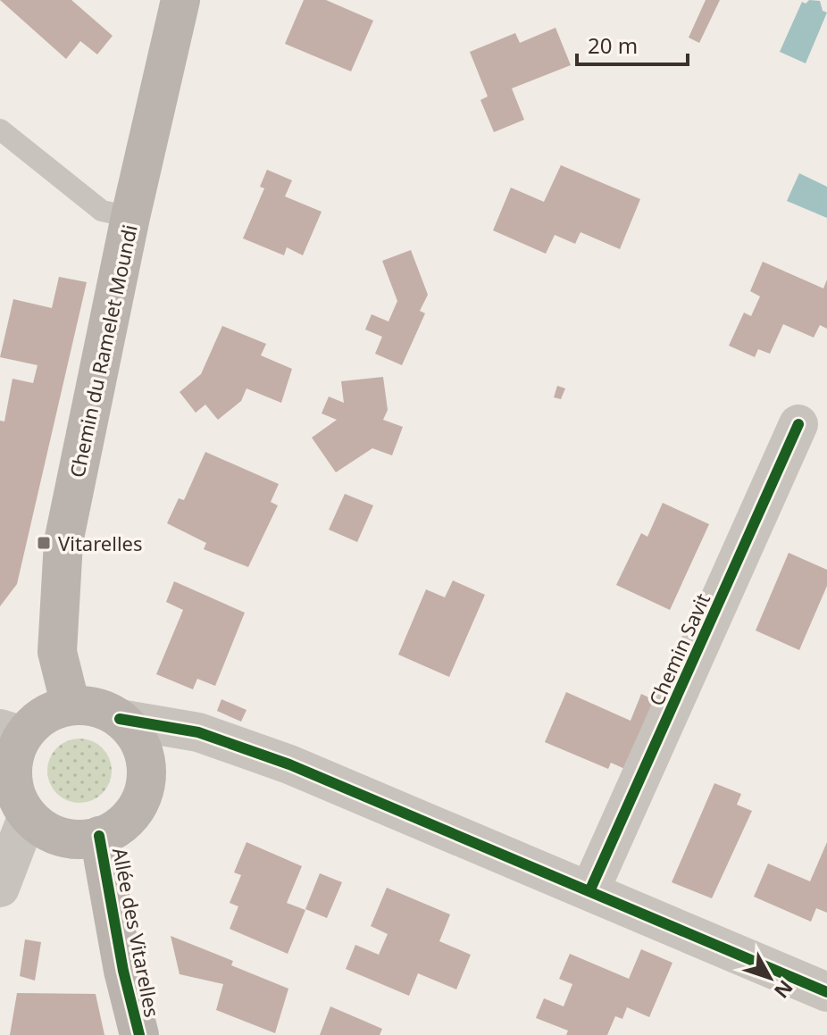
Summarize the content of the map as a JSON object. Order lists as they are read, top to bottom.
{
  "streets": {
    "main road": ["Chemin du Ramelet Moundi", "Allée des Vitarelles"],
    "street": ["Chemin Savit"]
  },
  "crossings": [
    ["Chemin du Ramelet Moundi", "Allée des Vitarelles"]
  ],
  "places": {
    "transit": ["Vitarelles"]
  },
  "scale_bar": "20 m",
  "north": "bottom right"
}
